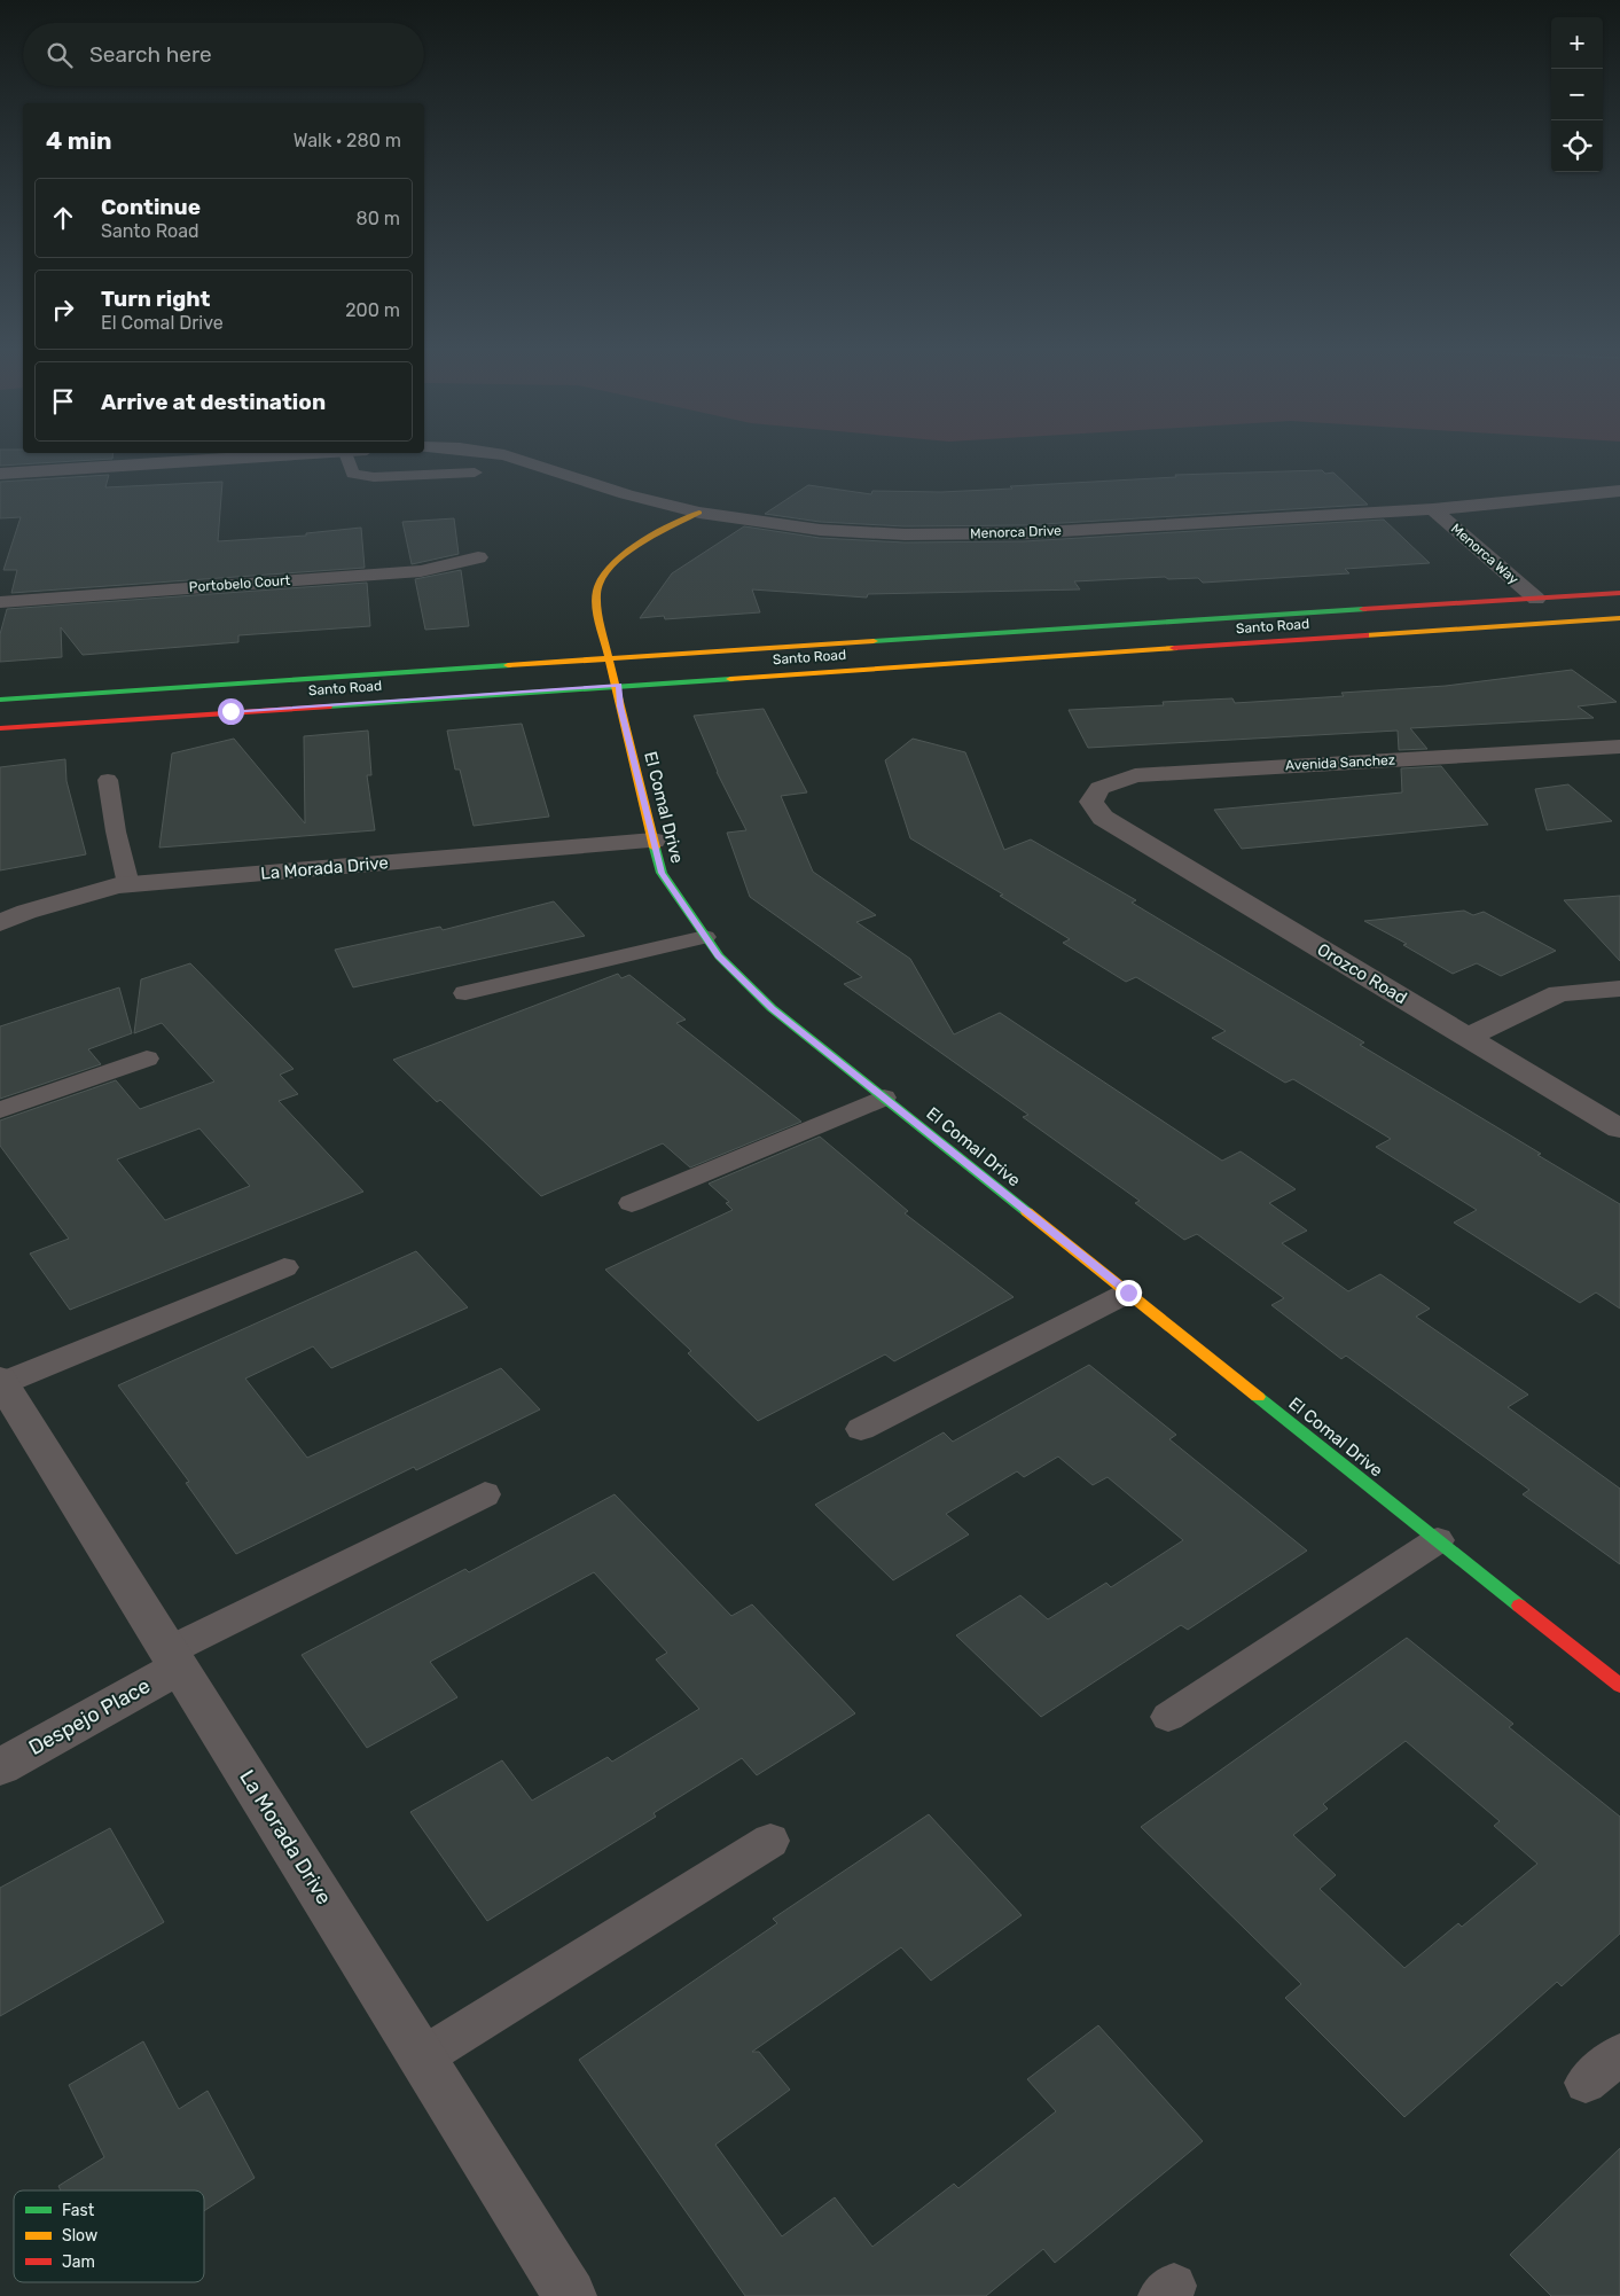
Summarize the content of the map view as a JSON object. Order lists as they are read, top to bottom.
{
  "streets": {
    "main road": ["Santo Road", "El Comal Drive"],
    "street": [
      "Menorca Drive",
      "Menorca Way",
      "Portobelo Court",
      "Avenida Sanchez",
      "La Morada Drive",
      "Orozco Road",
      "Despejo Place"
    ]
  },
  "crossings": [
    ["Menorca Drive", "Menorca Way"],
    ["Menorca Drive", "El Comal Drive"],
    ["Menorca Way", "Santo Road"],
    ["Santo Road", "El Comal Drive"],
    ["Avenida Sanchez", "Orozco Road"],
    ["El Comal Drive", "La Morada Drive"],
    ["La Morada Drive", "Despejo Place"]
  ],
  "legend": ["Fast", "Slow", "Jam"],
  "page": {
    "map_buttons": ["+", "−"],
    "search": "Search here",
    "heading": ["4 min", "Walk · 280 m"],
    "list": [
      ["Continue", "Santo Road", "80 m"],
      ["Turn right", "El Comal Drive", "200 m"],
      "Arrive at destination"
    ]
  }
}
